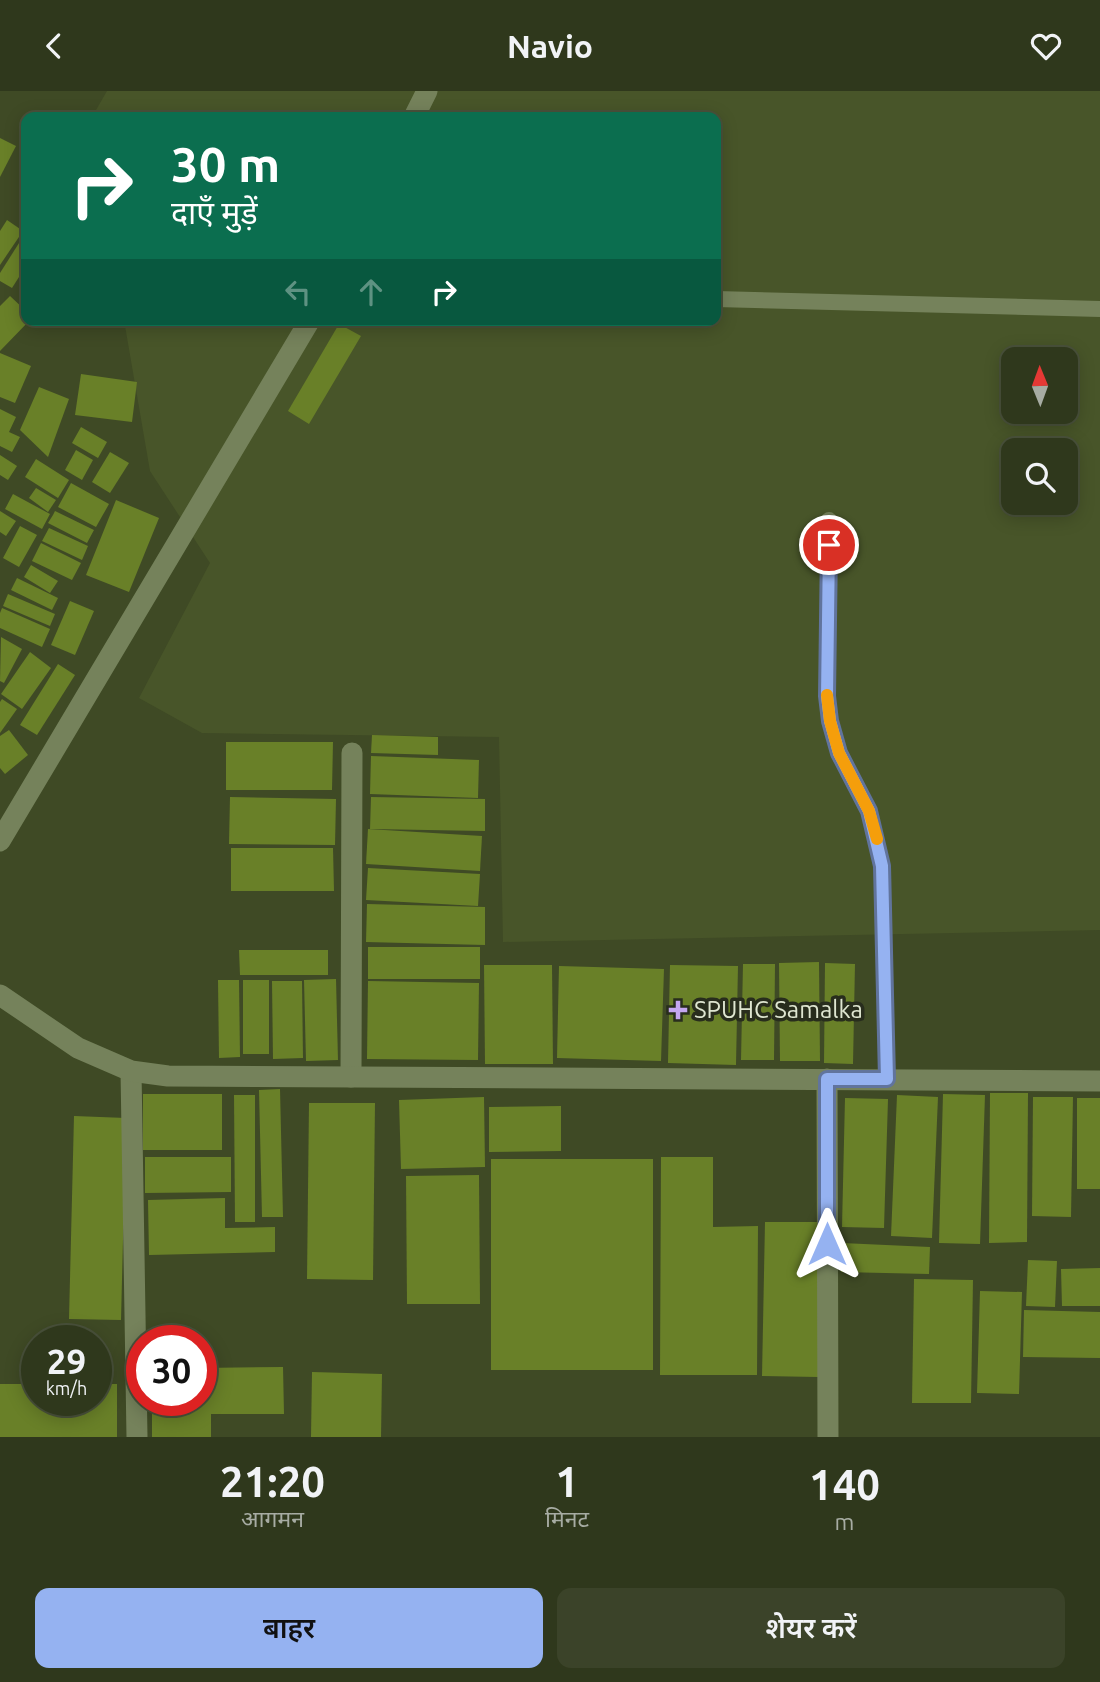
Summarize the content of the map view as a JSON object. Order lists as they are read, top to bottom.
{
  "places": {
    "health": ["SPUHC Samalka"]
  },
  "north": "top",
  "page": {
    "header": "Navio",
    "turn": ["30 m", "दाएँ मुड़ें"],
    "speed": "29 km/h",
    "limit": "30",
    "eta": [
      "21:20",
      "आगमन",
      "1",
      "मिनट",
      "140",
      "m"
    ],
    "buttons": ["बाहर", "शेयर करें"]
  }
}
